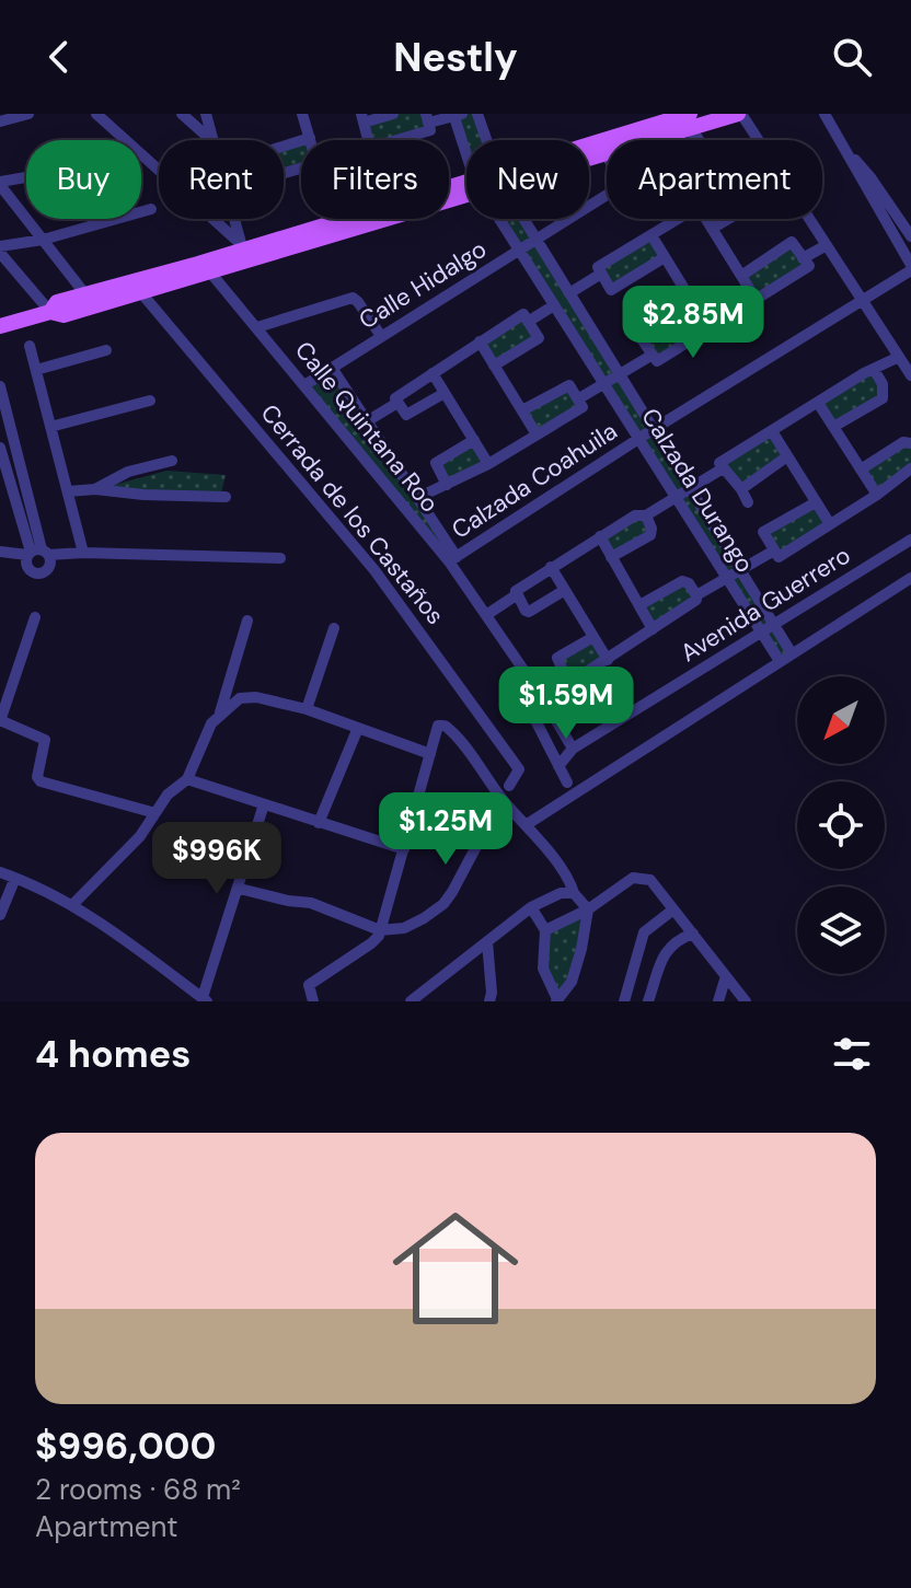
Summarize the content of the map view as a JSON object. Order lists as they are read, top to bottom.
{
  "streets": {
    "street": [
      "Calle Hidalgo",
      "Calle Quintana Roo",
      "Calzada Coahuila",
      "Calzada Durango",
      "Cerrada de los Castaños",
      "Avenida Guerrero"
    ]
  },
  "crossings": [
    ["Calle Hidalgo", "Calle Quintana Roo"],
    ["Calle Hidalgo", "Calzada Durango"],
    ["Calle Quintana Roo", "Calzada Coahuila"],
    ["Calle Quintana Roo", "Avenida Guerrero"],
    ["Calzada Coahuila", "Calzada Durango"],
    ["Calzada Durango", "Avenida Guerrero"]
  ],
  "north": "bottom left",
  "page": {
    "header": "Nestly",
    "chip": [
      "Buy",
      "Rent",
      "Filters",
      "New",
      "Apartment"
    ],
    "price": [
      "$2.85M",
      "$1.59M",
      "$1.25M",
      "$996K"
    ],
    "heading": "4 homes",
    "list": [
      {
        "name": "$996,000",
        "note": "2 rooms · 68 m² · Apartment"
      }
    ]
  }
}
